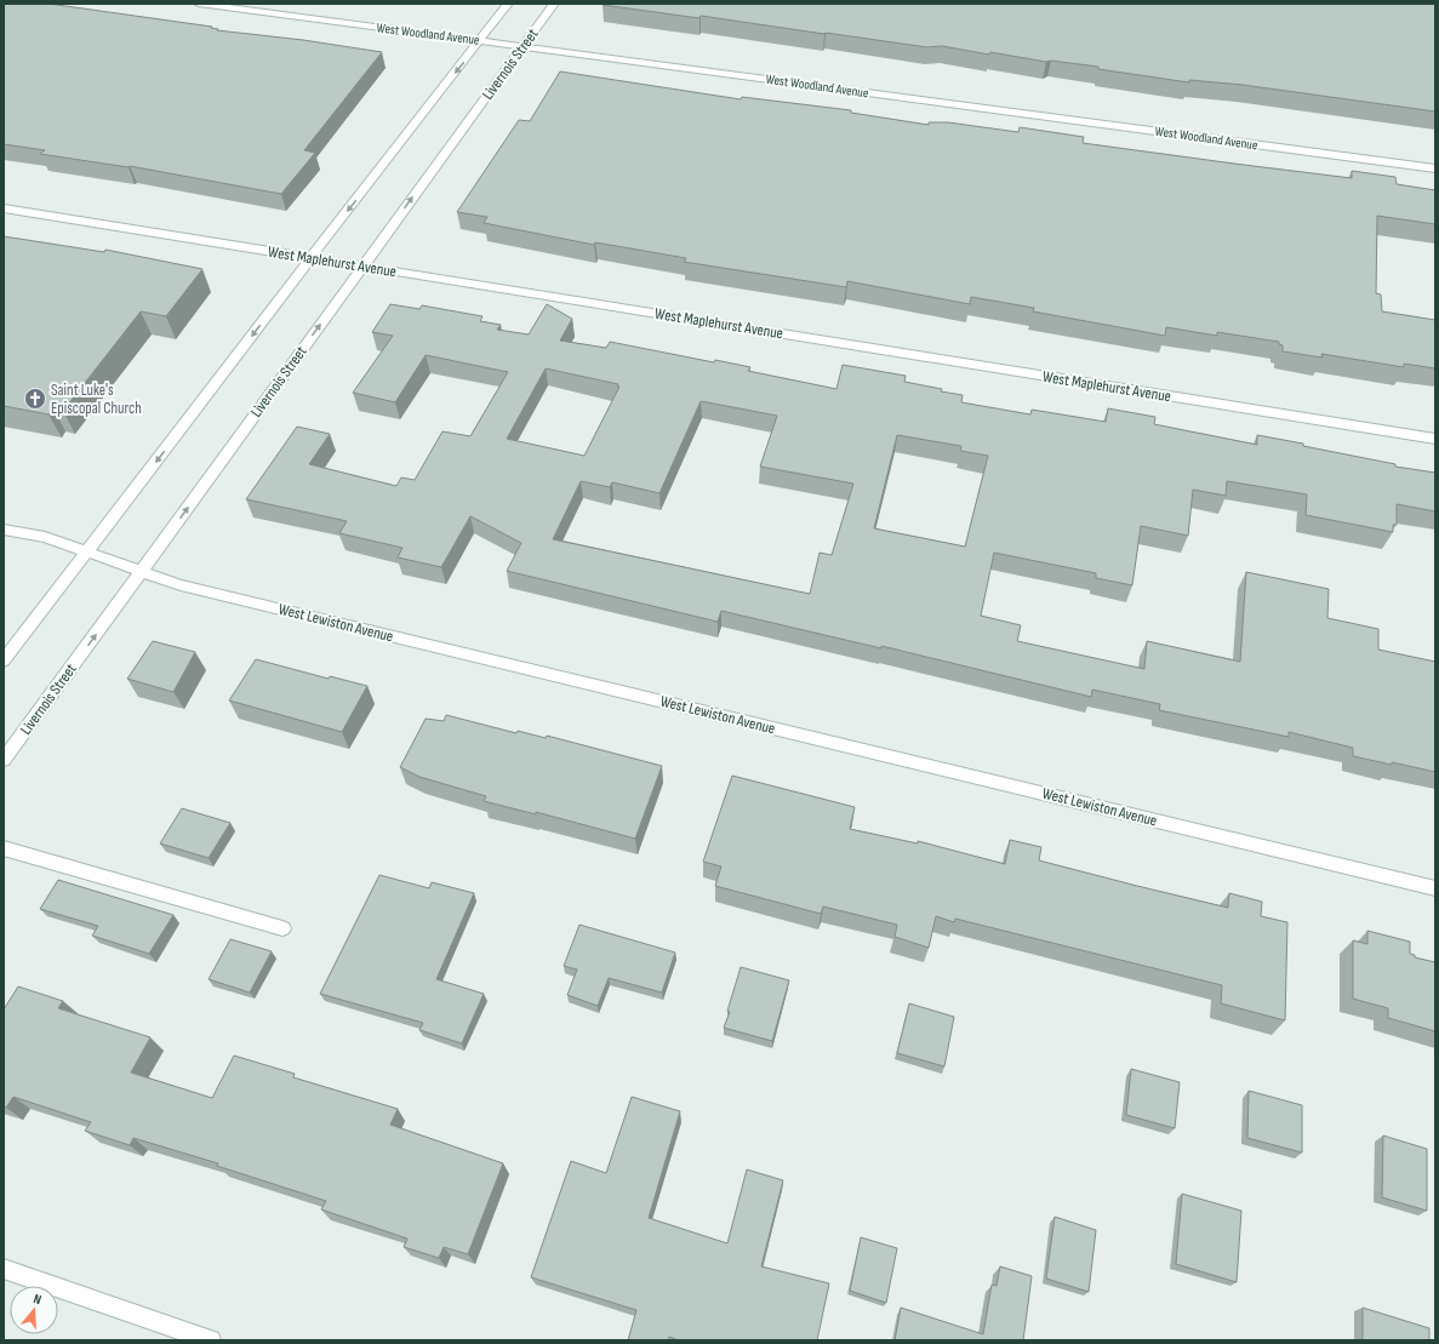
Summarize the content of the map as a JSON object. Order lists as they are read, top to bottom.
{
  "streets": {
    "street": [
      "West Woodland Avenue",
      "Livernois Street",
      "West Maplehurst Avenue",
      "West Lewiston Avenue"
    ]
  },
  "crossings": [
    ["West Woodland Avenue", "Livernois Street"],
    ["Livernois Street", "West Maplehurst Avenue"],
    ["Livernois Street", "West Lewiston Avenue"]
  ],
  "places": {
    "church": ["Saint Luke's Episcopal Church"]
  },
  "north": "top"
}
